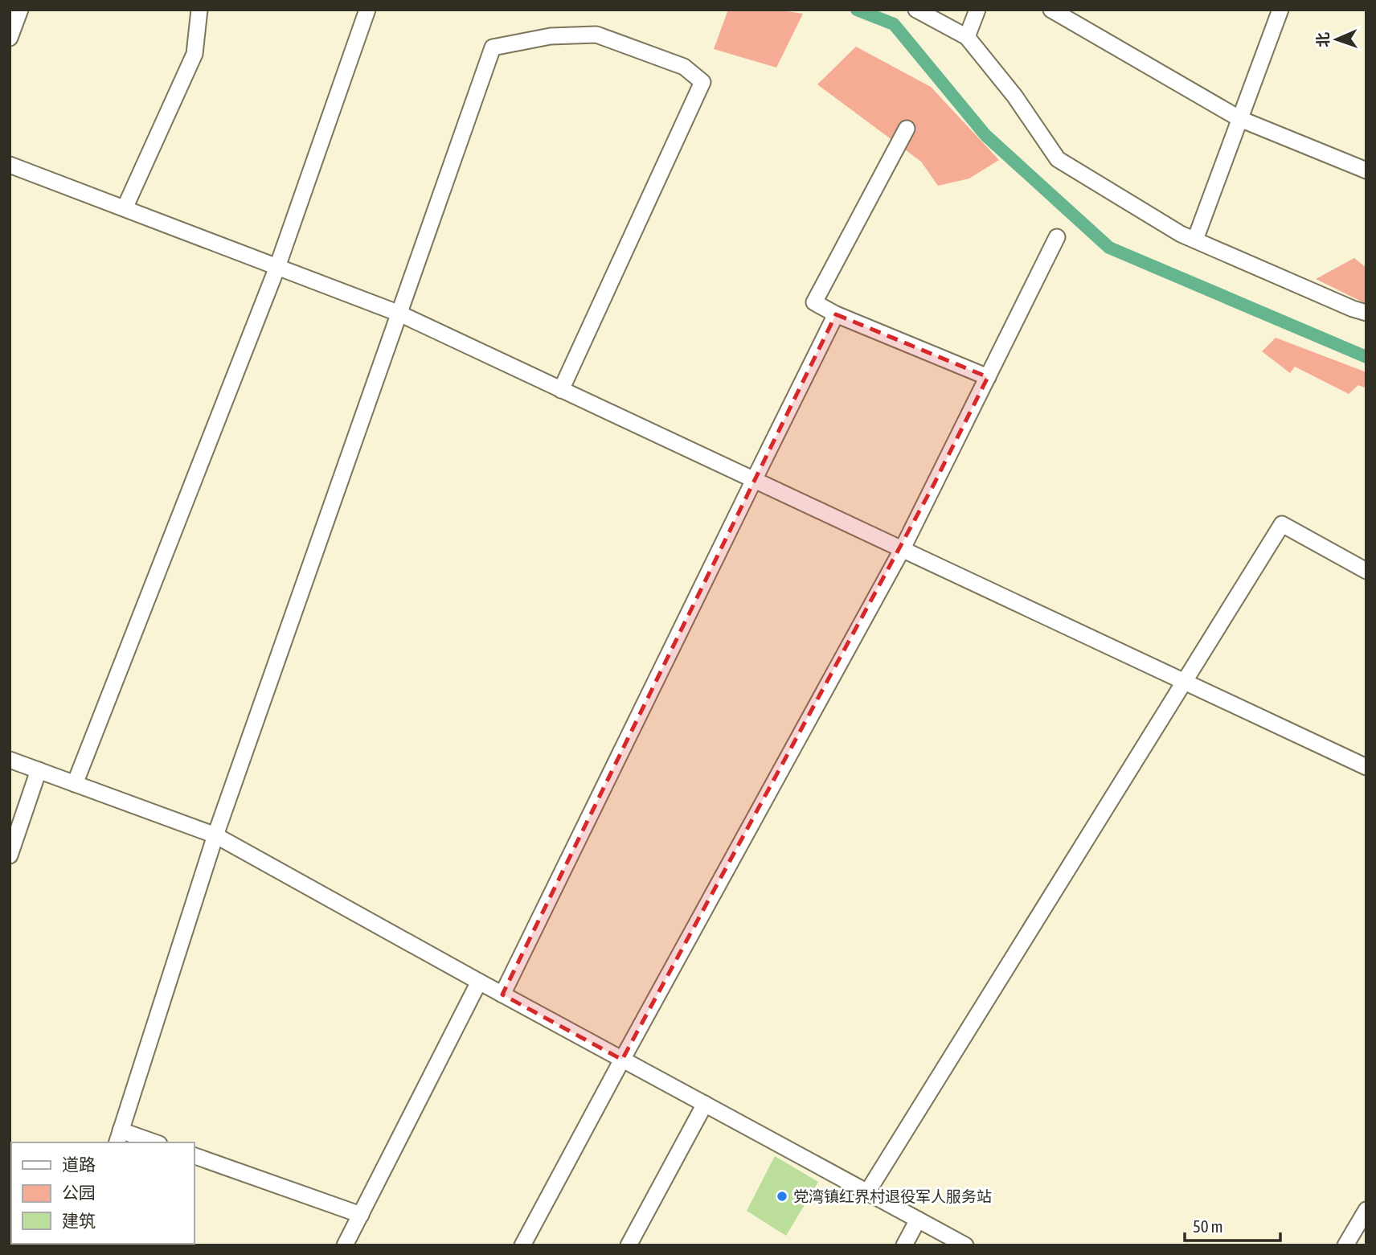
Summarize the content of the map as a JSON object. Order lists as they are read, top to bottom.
{
  "places": ["党湾镇红界村退役军人服务站"],
  "legend": ["道路", "公园", "建筑"],
  "scale_bar": "50 m",
  "north": "left"
}
